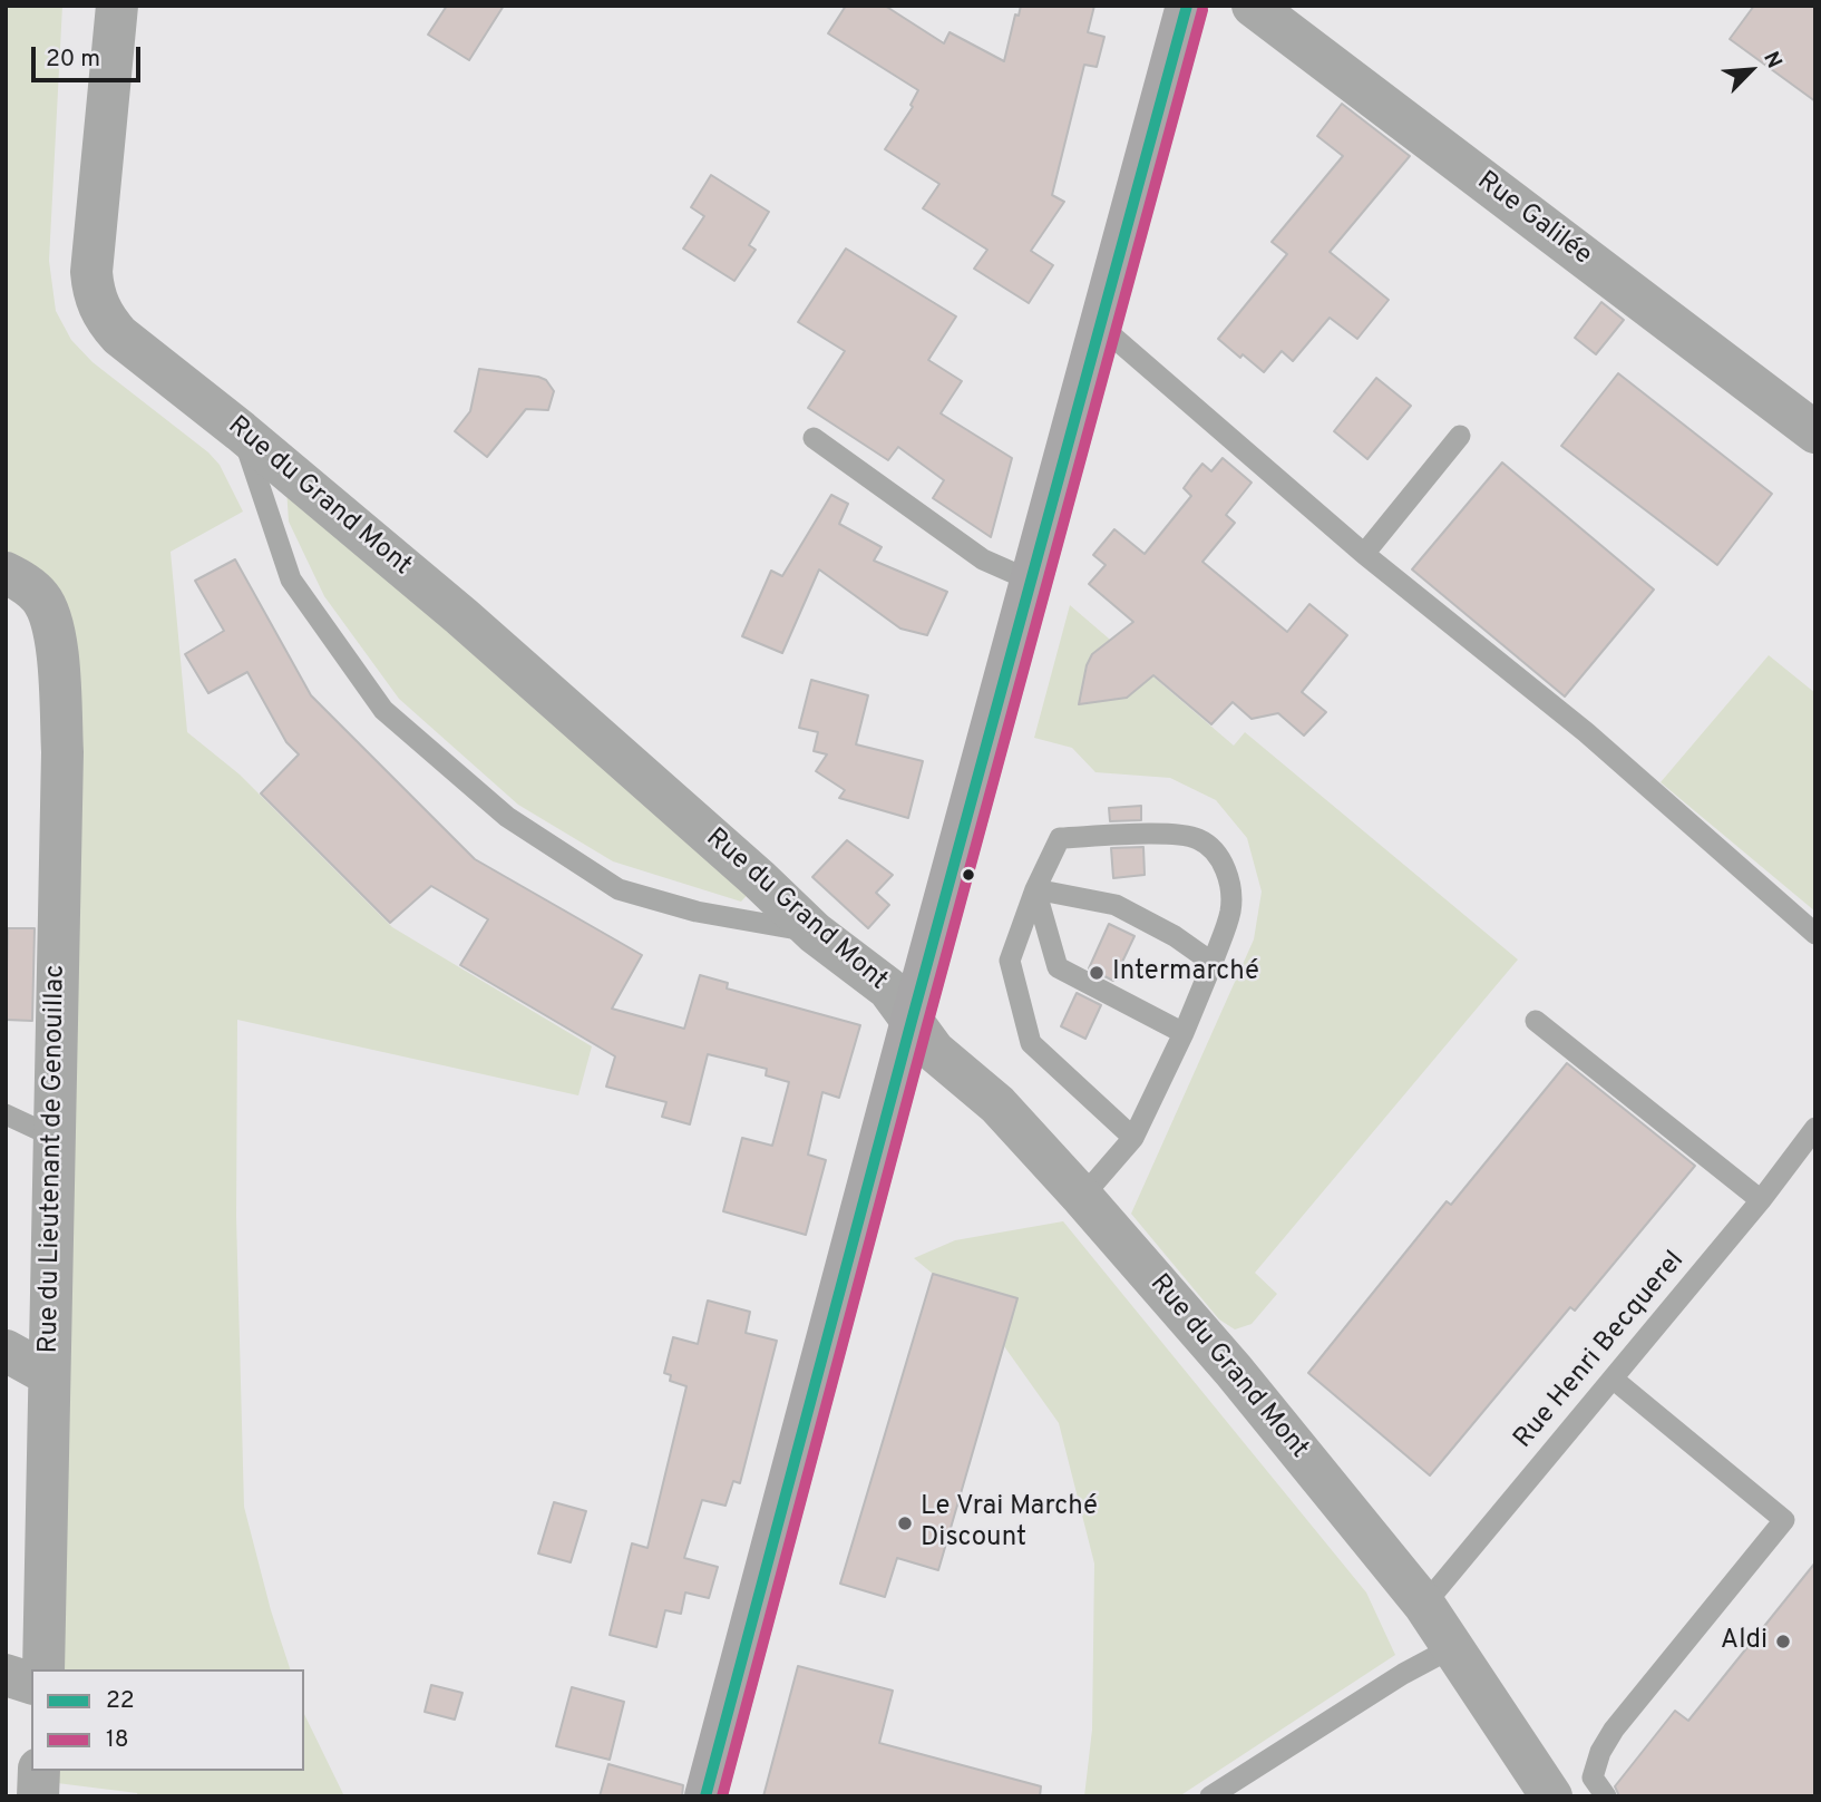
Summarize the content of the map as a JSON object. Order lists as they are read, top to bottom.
{
  "streets": {
    "street": ["Rue Galilée", "Rue du Grand Mont", "Rue du Lieutenant de Genouillac"],
    "lane": ["Rue Henri Becquerel"]
  },
  "crossings": [
    ["Rue du Grand Mont", "Rue Henri Becquerel"]
  ],
  "places": ["Intermarché", "Le Vrai Marché Discount", "Aldi"],
  "lines": ["transit line 22", "transit line 18"],
  "legend": ["22", "18"],
  "scale_bar": "20 m",
  "north": "top right"
}
